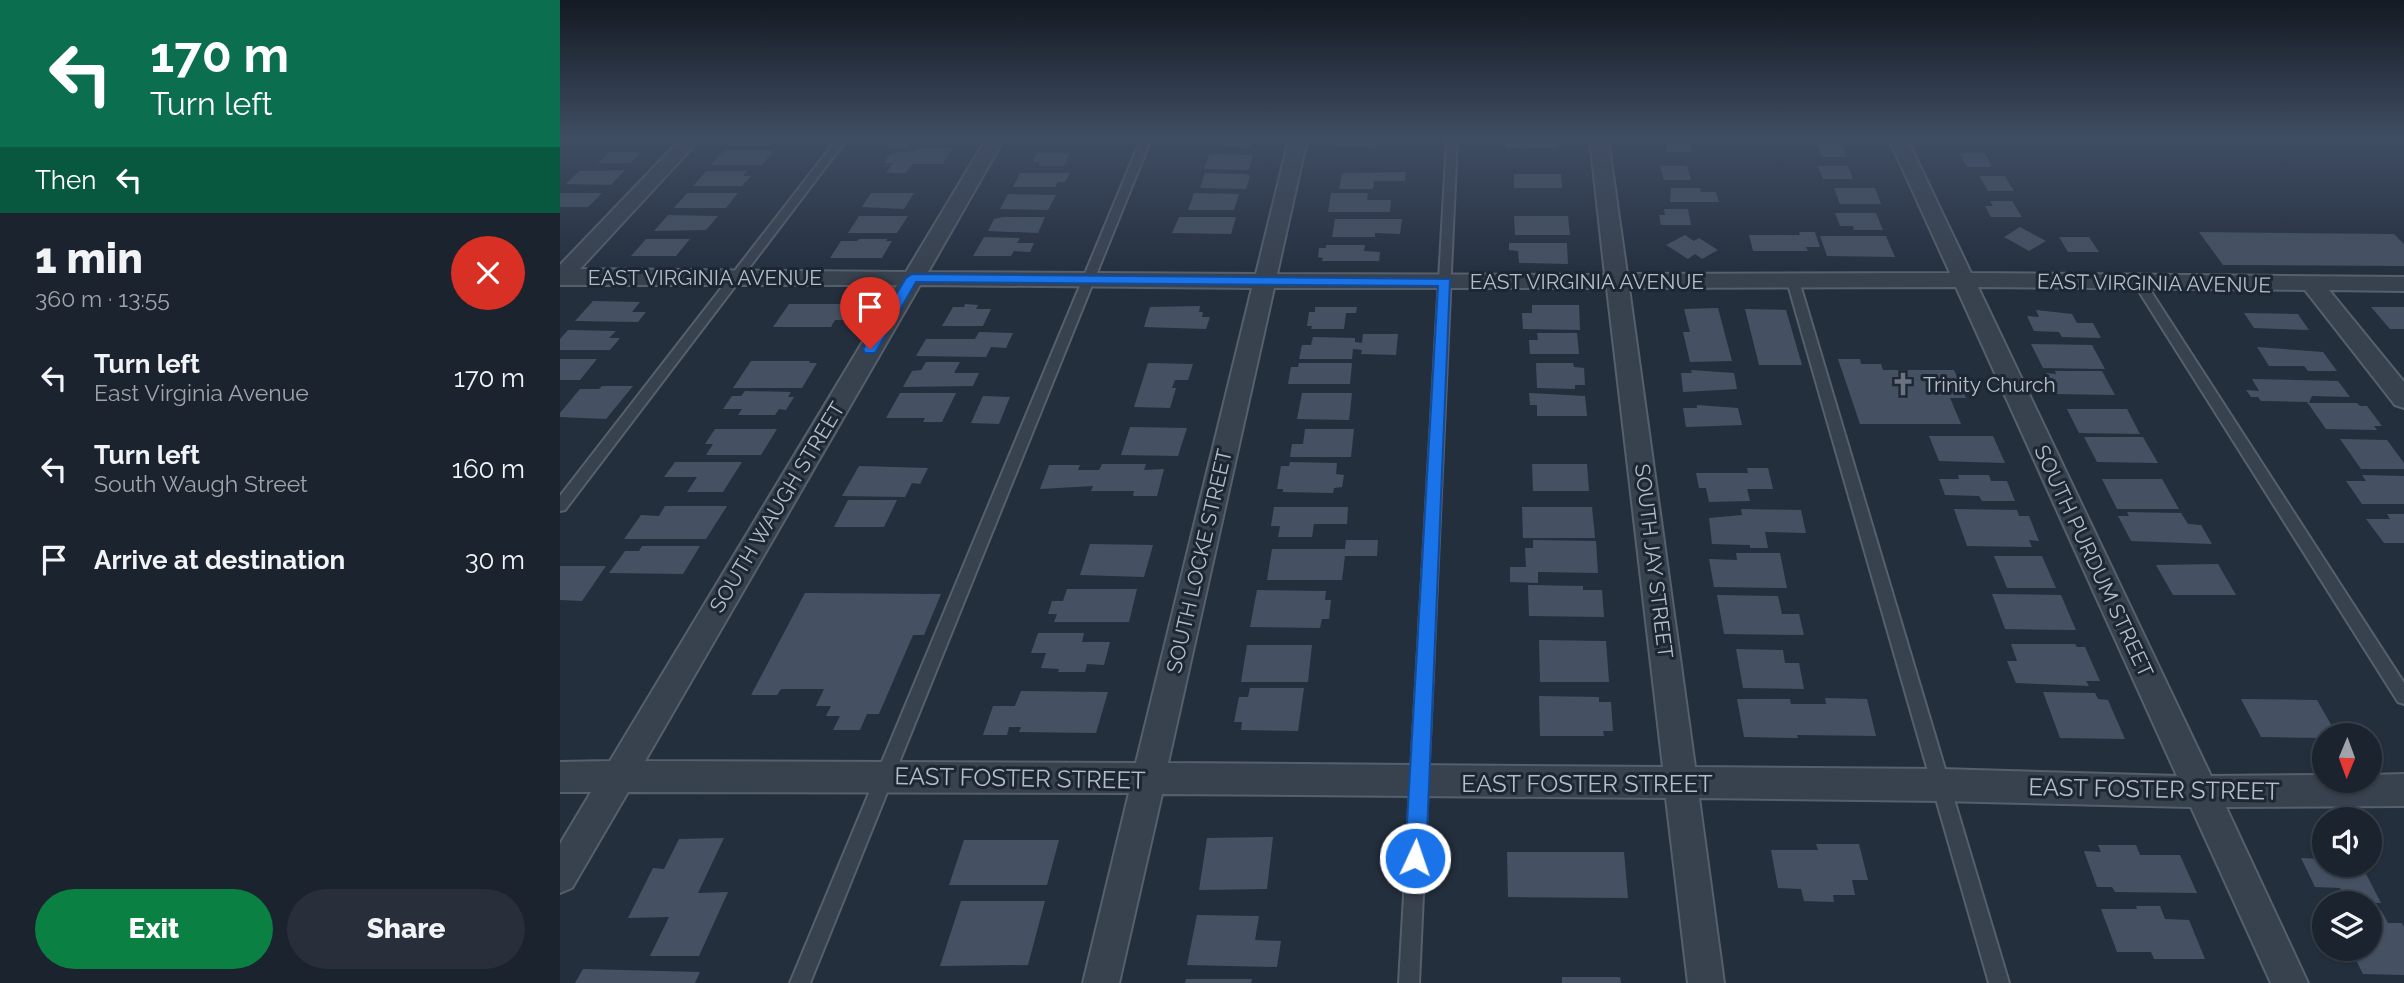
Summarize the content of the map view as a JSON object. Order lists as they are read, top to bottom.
{
  "streets": {
    "street": [
      "EAST VIRGINIA AVENUE",
      "SOUTH WAUGH STREET",
      "SOUTH LOCKE STREET",
      "SOUTH JAY STREET",
      "SOUTH PURDUM STREET",
      "EAST FOSTER STREET"
    ]
  },
  "crossings": [
    ["EAST VIRGINIA AVENUE", "SOUTH WAUGH STREET"],
    ["EAST VIRGINIA AVENUE", "SOUTH LOCKE STREET"],
    ["EAST VIRGINIA AVENUE", "SOUTH JAY STREET"],
    ["EAST VIRGINIA AVENUE", "SOUTH PURDUM STREET"],
    ["SOUTH WAUGH STREET", "EAST FOSTER STREET"],
    ["SOUTH LOCKE STREET", "EAST FOSTER STREET"],
    ["SOUTH JAY STREET", "EAST FOSTER STREET"],
    ["SOUTH PURDUM STREET", "EAST FOSTER STREET"]
  ],
  "places": {
    "church": ["Trinity Church"]
  },
  "north": "bottom",
  "page": {
    "turn": ["170 m", "Turn left"],
    "then": "Then",
    "heading": ["1 min", "360 m · 13:55"],
    "list": [
      {
        "name": "Turn left",
        "note": "East Virginia Avenue",
        "value": "170 m"
      },
      {
        "name": "Turn left",
        "note": "South Waugh Street",
        "value": "160 m"
      },
      {
        "name": "Arrive at destination",
        "value": "30 m"
      }
    ],
    "buttons": ["Exit", "Share"]
  }
}
